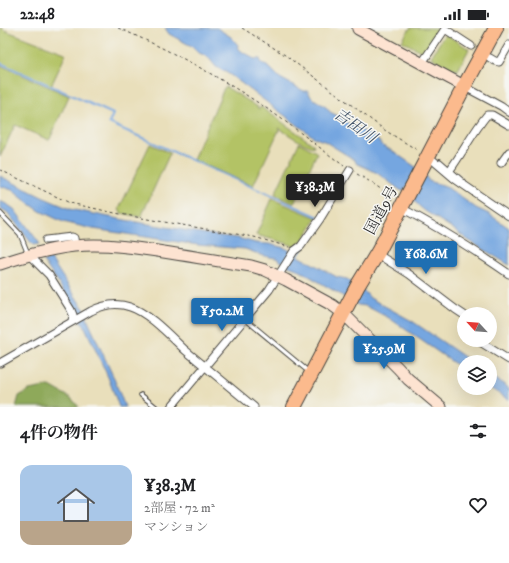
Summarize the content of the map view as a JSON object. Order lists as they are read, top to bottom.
{
  "streets": {
    "highway": ["国道9号"]
  },
  "water": ["吉田川"],
  "north": "top left",
  "page": {
    "status": "22:48",
    "price": [
      "¥38.3M",
      "¥68.6M",
      "¥50.2M",
      "¥25.9M"
    ],
    "heading": "4件の物件",
    "list": [
      {
        "name": "¥38.3M",
        "note": "2部屋 · 72 m² · マンション"
      }
    ]
  }
}
